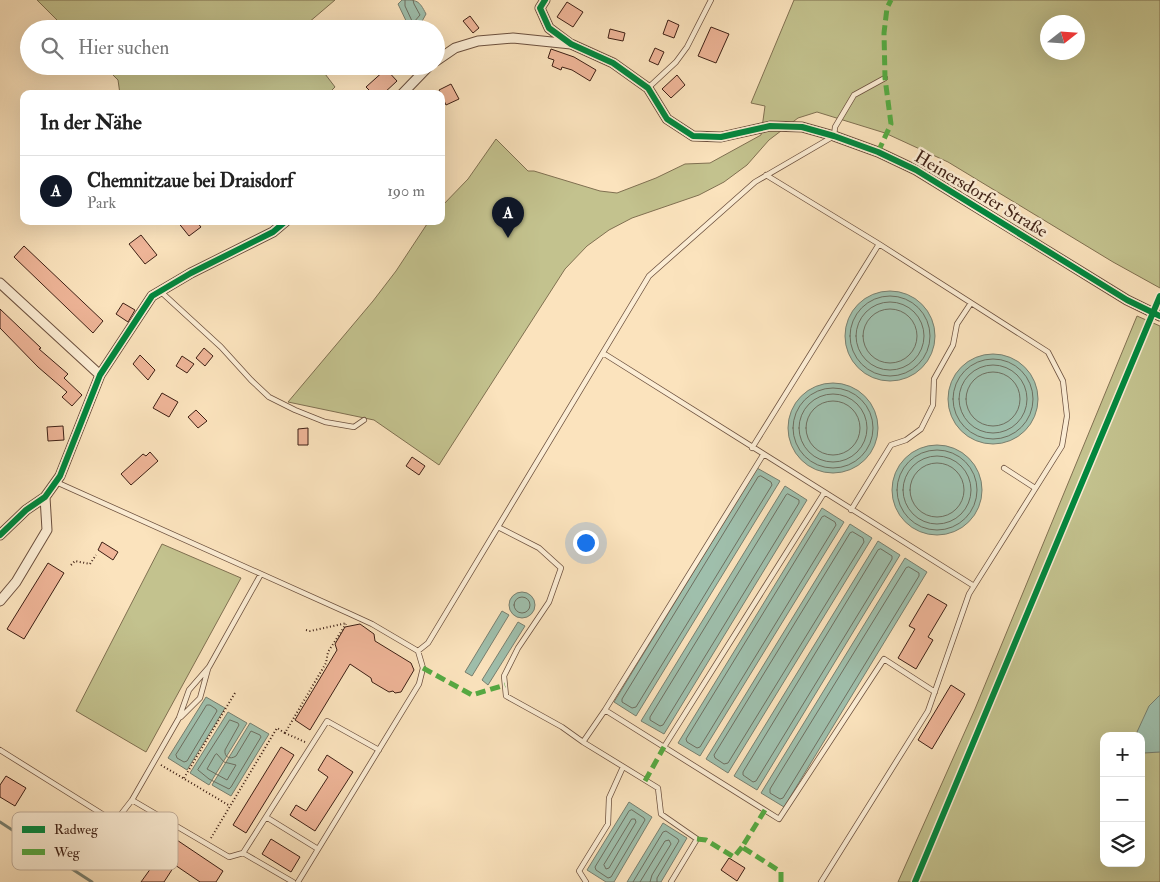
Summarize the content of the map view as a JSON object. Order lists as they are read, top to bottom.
{
  "streets": {
    "street": ["Heinersdorfer Straße"]
  },
  "legend": ["Radweg", "Weg"],
  "north": "right",
  "page": {
    "search": "Hier suchen",
    "heading": "In der Nähe",
    "list": [
      {
        "mark": "A",
        "name": "Chemnitzaue bei Draisdorf",
        "note": "Park",
        "value": "190 m"
      }
    ],
    "pins": "A",
    "map_buttons": ["+", "−"]
  }
}
